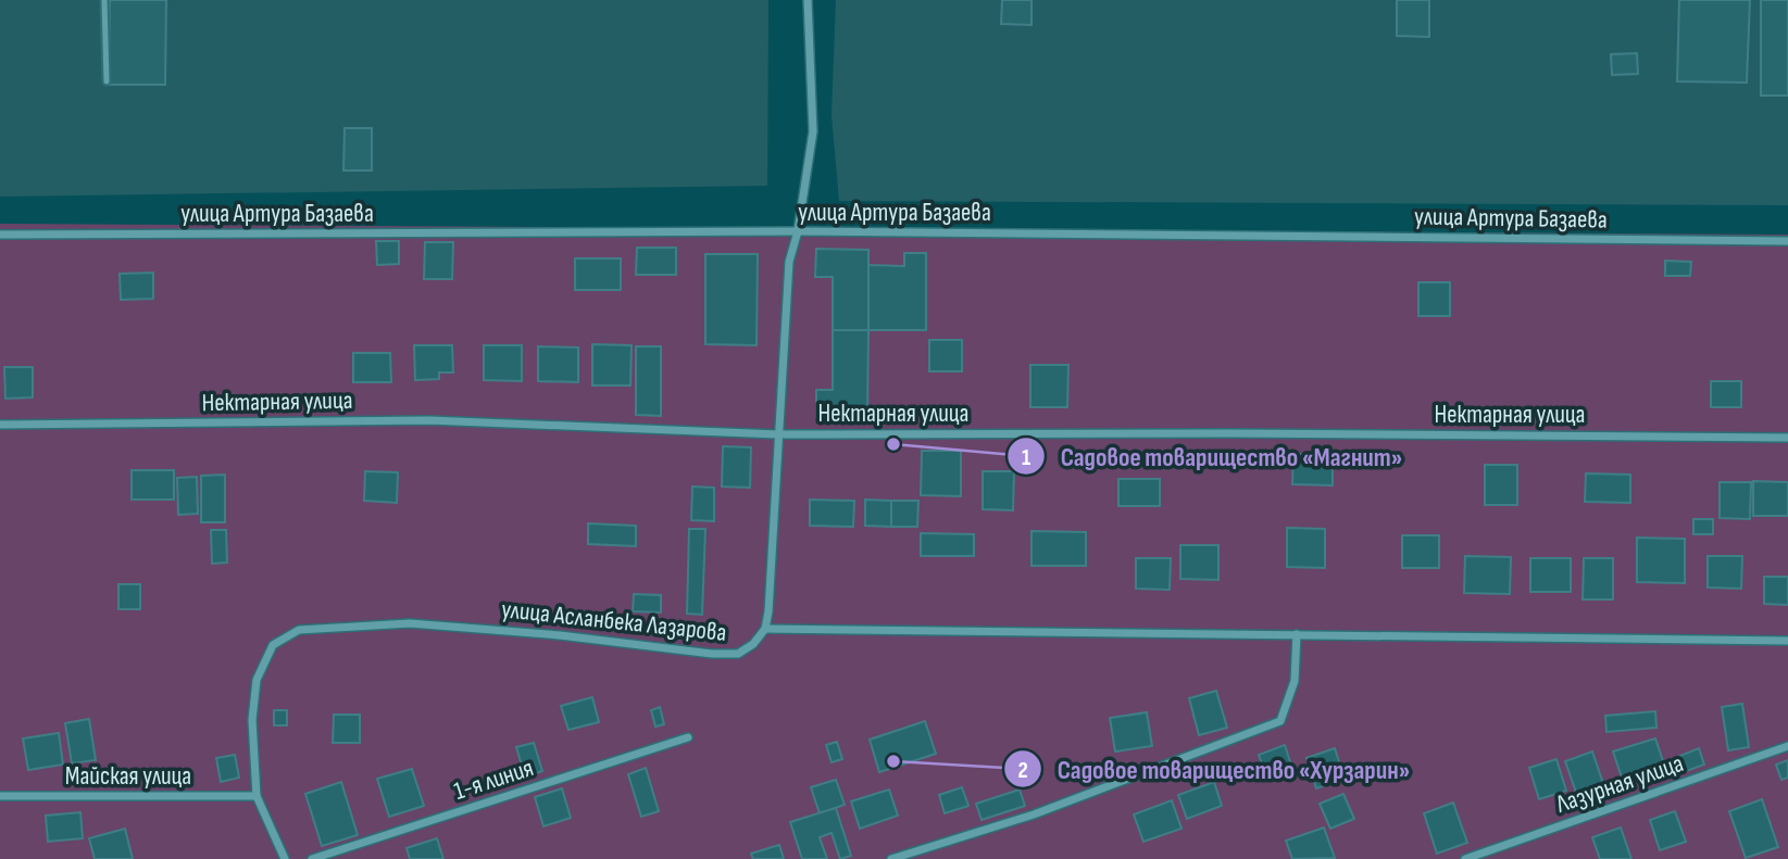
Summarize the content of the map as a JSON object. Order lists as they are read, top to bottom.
{
  "streets": {
    "street": [
      "улица Артура Базаева",
      "Нектарная улица",
      "улица Асланбека Лазарова",
      "Майская улица",
      "1-я линия",
      "Лазурная улица"
    ]
  },
  "crossings": [
    ["улица Асланбека Лазарова", "Майская улица"]
  ],
  "places": ["Садовое товарищество «Магнит»", "Садовое товарищество «Хурзарин»"]
}
